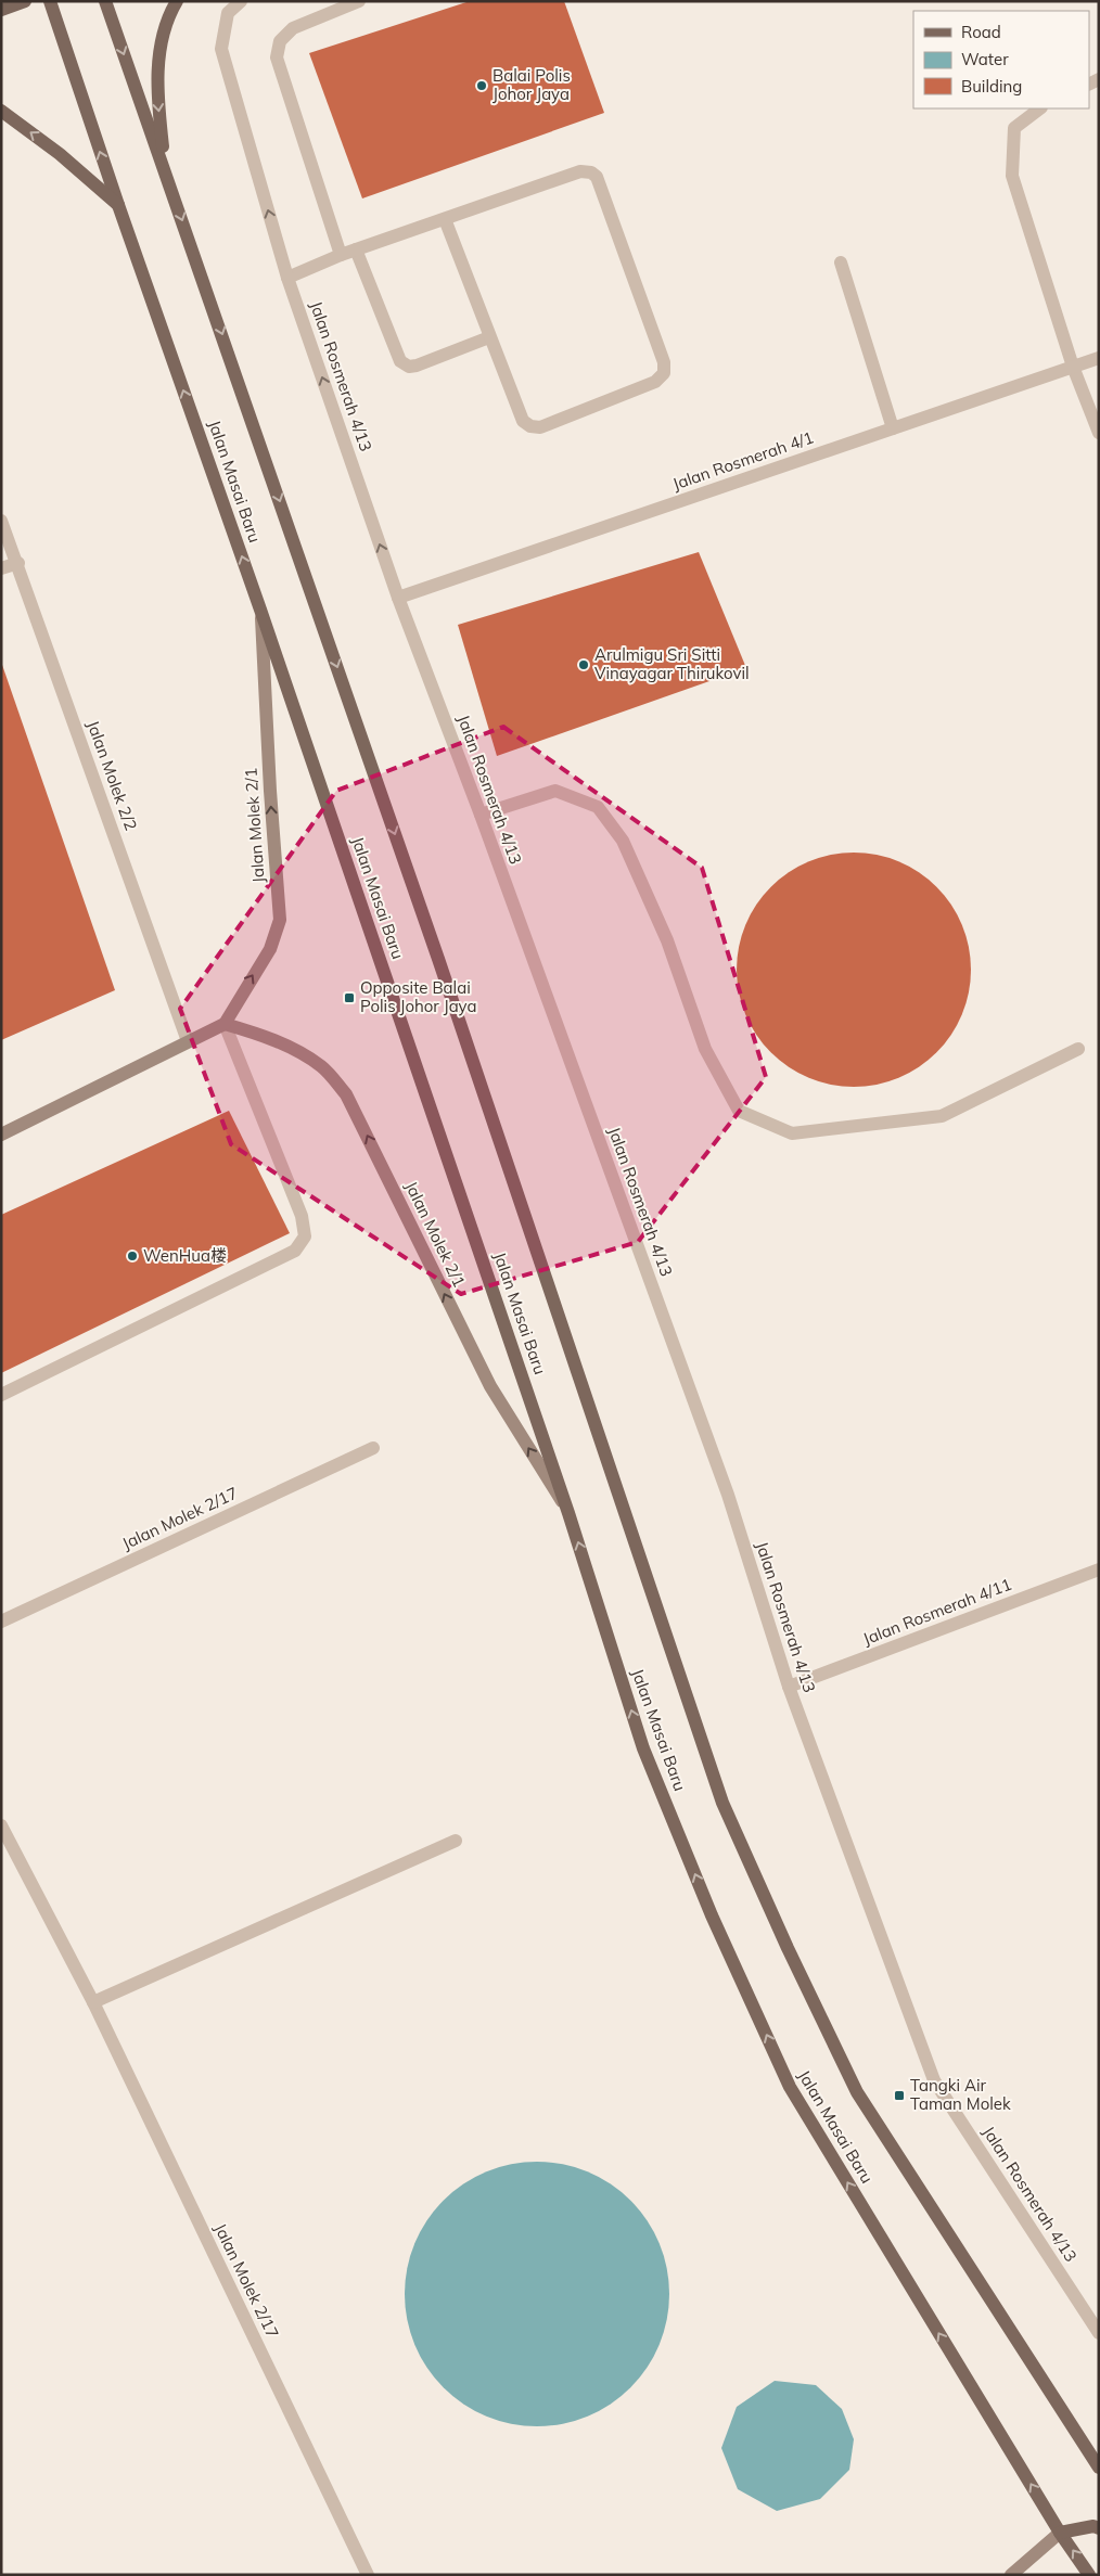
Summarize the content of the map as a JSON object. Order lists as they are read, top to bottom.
{
  "streets": {
    "main road": ["Jalan Masai Baru"],
    "street": [
      "Jalan Rosmerah 4/13",
      "Jalan Rosmerah 4/1",
      "Jalan Molek 2/2",
      "Jalan Molek 2/1",
      "Jalan Molek 2/17",
      "Jalan Rosmerah 4/11"
    ]
  },
  "crossings": [
    ["Jalan Rosmerah 4/13", "Jalan Rosmerah 4/1"],
    ["Jalan Rosmerah 4/13", "Jalan Rosmerah 4/11"],
    ["Jalan Masai Baru", "Jalan Molek 2/1"]
  ],
  "one_way": ["Jalan Molek 2/1"],
  "places": {
    "other": ["Balai Polis Johor Jaya", "Arulmigu Sri Sitti Vinayagar Thirukovil", "WenHua楼"],
    "transit": ["Opposite Balai Polis Johor Jaya", "Tangki Air Taman Molek"]
  },
  "legend": ["Road", "Water", "Building"]
}
